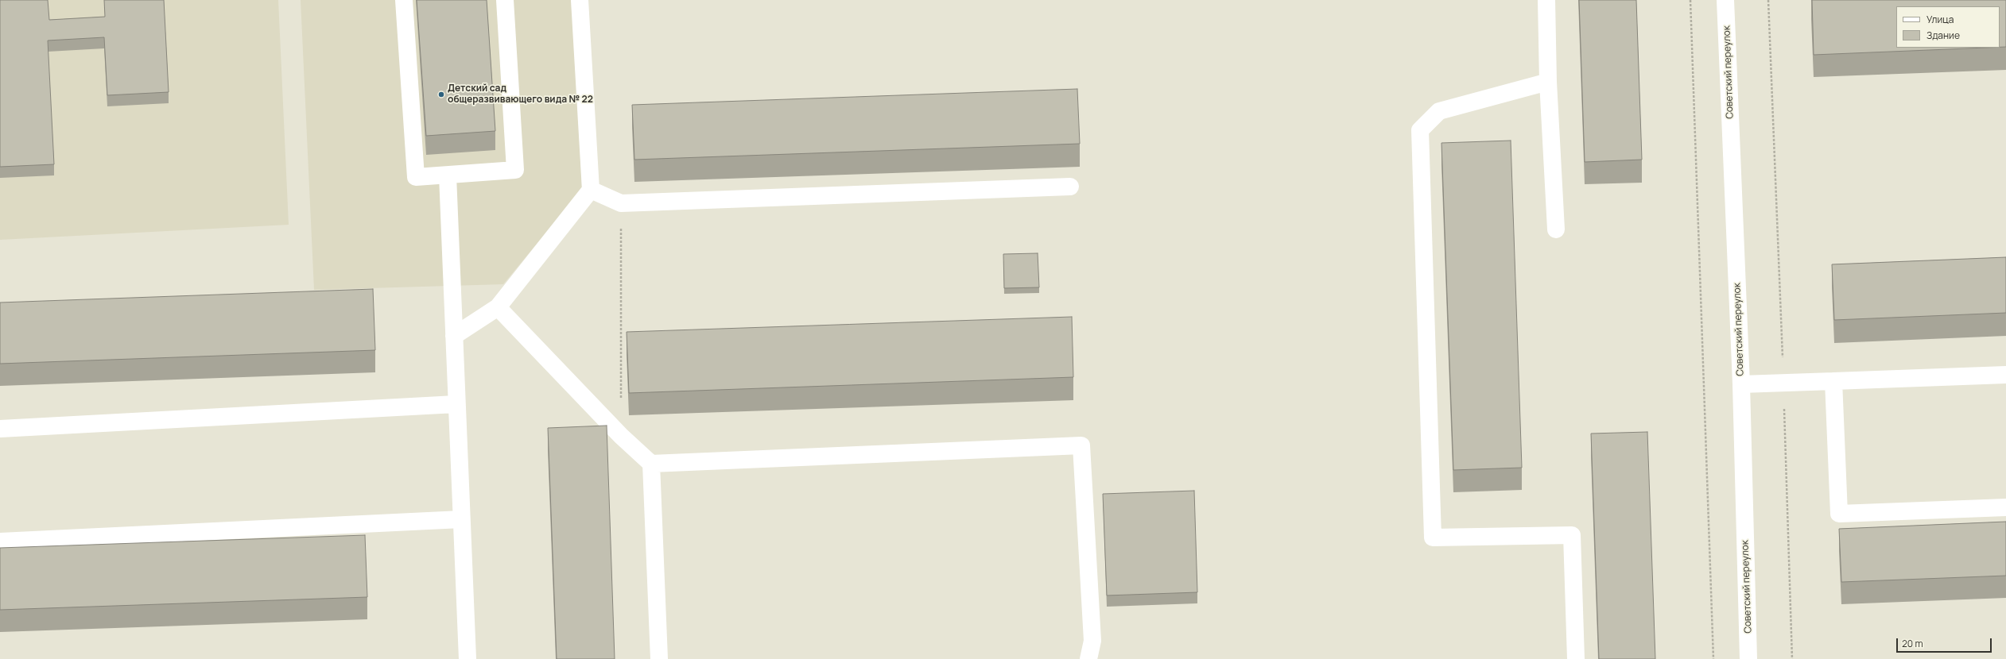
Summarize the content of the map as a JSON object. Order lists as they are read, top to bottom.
{
  "streets": {
    "street": ["Советский переулок"]
  },
  "places": ["Детский сад общеразвивающего вида № 22"],
  "legend": ["Улица", "Здание"],
  "scale_bar": "20 m"
}
